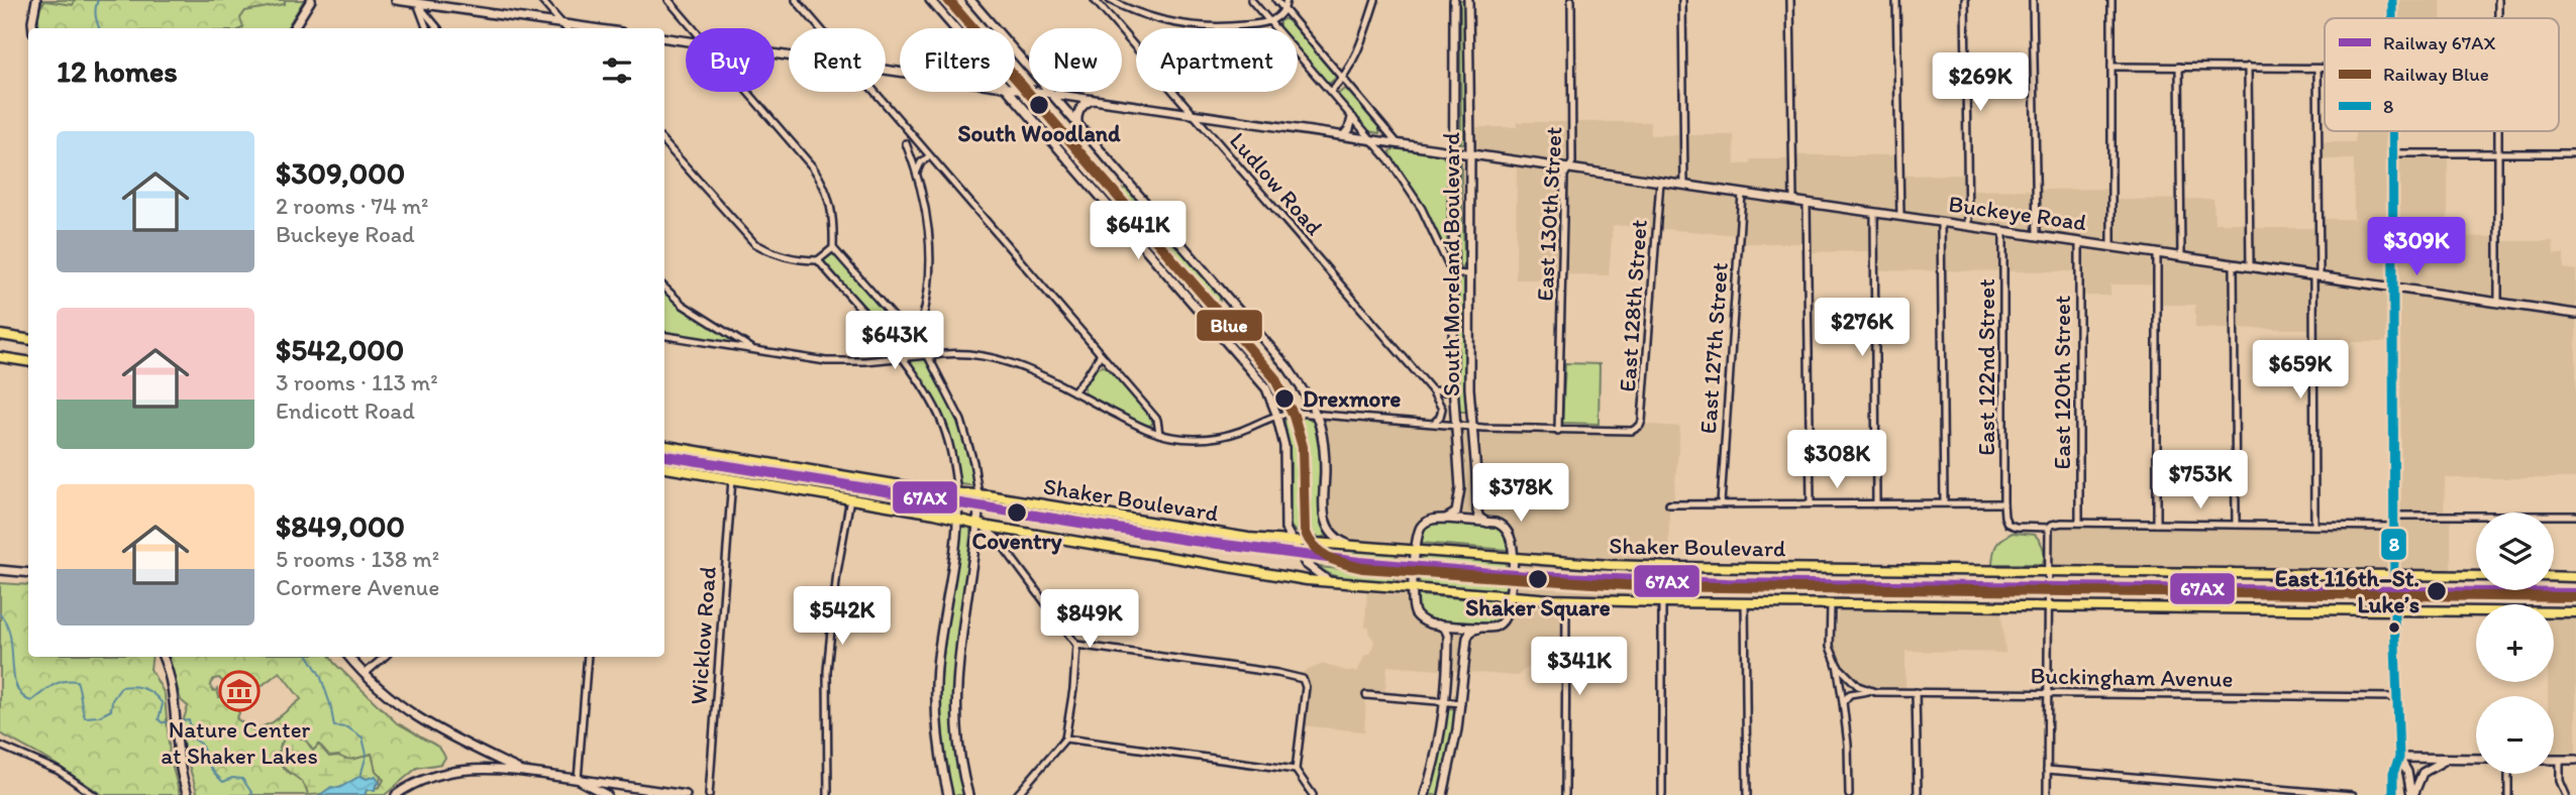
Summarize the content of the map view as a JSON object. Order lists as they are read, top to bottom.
{
  "streets": {
    "main road": ["Shaker Boulevard"],
    "street": [
      "Ludlow Road",
      "Buckeye Road",
      "East 130th Street",
      "South Moreland Boulevard",
      "East 128th Street",
      "East 127th Street",
      "East 122nd Street",
      "East 120th Street",
      "Wicklow Road",
      "Buckingham Avenue"
    ]
  },
  "crossings": [
    ["Ludlow Road", "Buckeye Road"],
    ["Buckeye Road", "East 130th Street"],
    ["Buckeye Road", "South Moreland Boulevard"],
    ["Buckeye Road", "East 128th Street"],
    ["Buckeye Road", "East 127th Street"],
    ["Buckeye Road", "East 122nd Street"],
    ["Buckeye Road", "East 120th Street"],
    ["East 130th Street", "East 128th Street"]
  ],
  "places": {
    "other": [
      "South Woodland",
      "Drexmore",
      "Coventry",
      "Shaker Square",
      "East 116th–St. Luke’s"
    ],
    "museum": ["Nature Center at Shaker Lakes"]
  },
  "lines": ["rail line Blue", "transit line 8", "rail line 67AX"],
  "legend": ["Railway 67AX", "Railway Blue", "8"],
  "page": {
    "chip": [
      "Buy",
      "Rent",
      "Filters",
      "New",
      "Apartment"
    ],
    "heading": "12 homes",
    "price": [
      "$269K",
      "$641K",
      "$309K",
      "$276K",
      "$643K",
      "$659K",
      "$308K",
      "$753K",
      "$378K",
      "$542K",
      "$849K",
      "$341K"
    ],
    "list": [
      {
        "name": "$309,000",
        "note": "2 rooms · 74 m² · Buckeye Road"
      },
      {
        "name": "$542,000",
        "note": "3 rooms · 113 m² · Endicott Road"
      },
      {
        "name": "$849,000",
        "note": "5 rooms · 138 m² · Cormere Avenue"
      }
    ],
    "map_buttons": ["+", "−"]
  }
}
